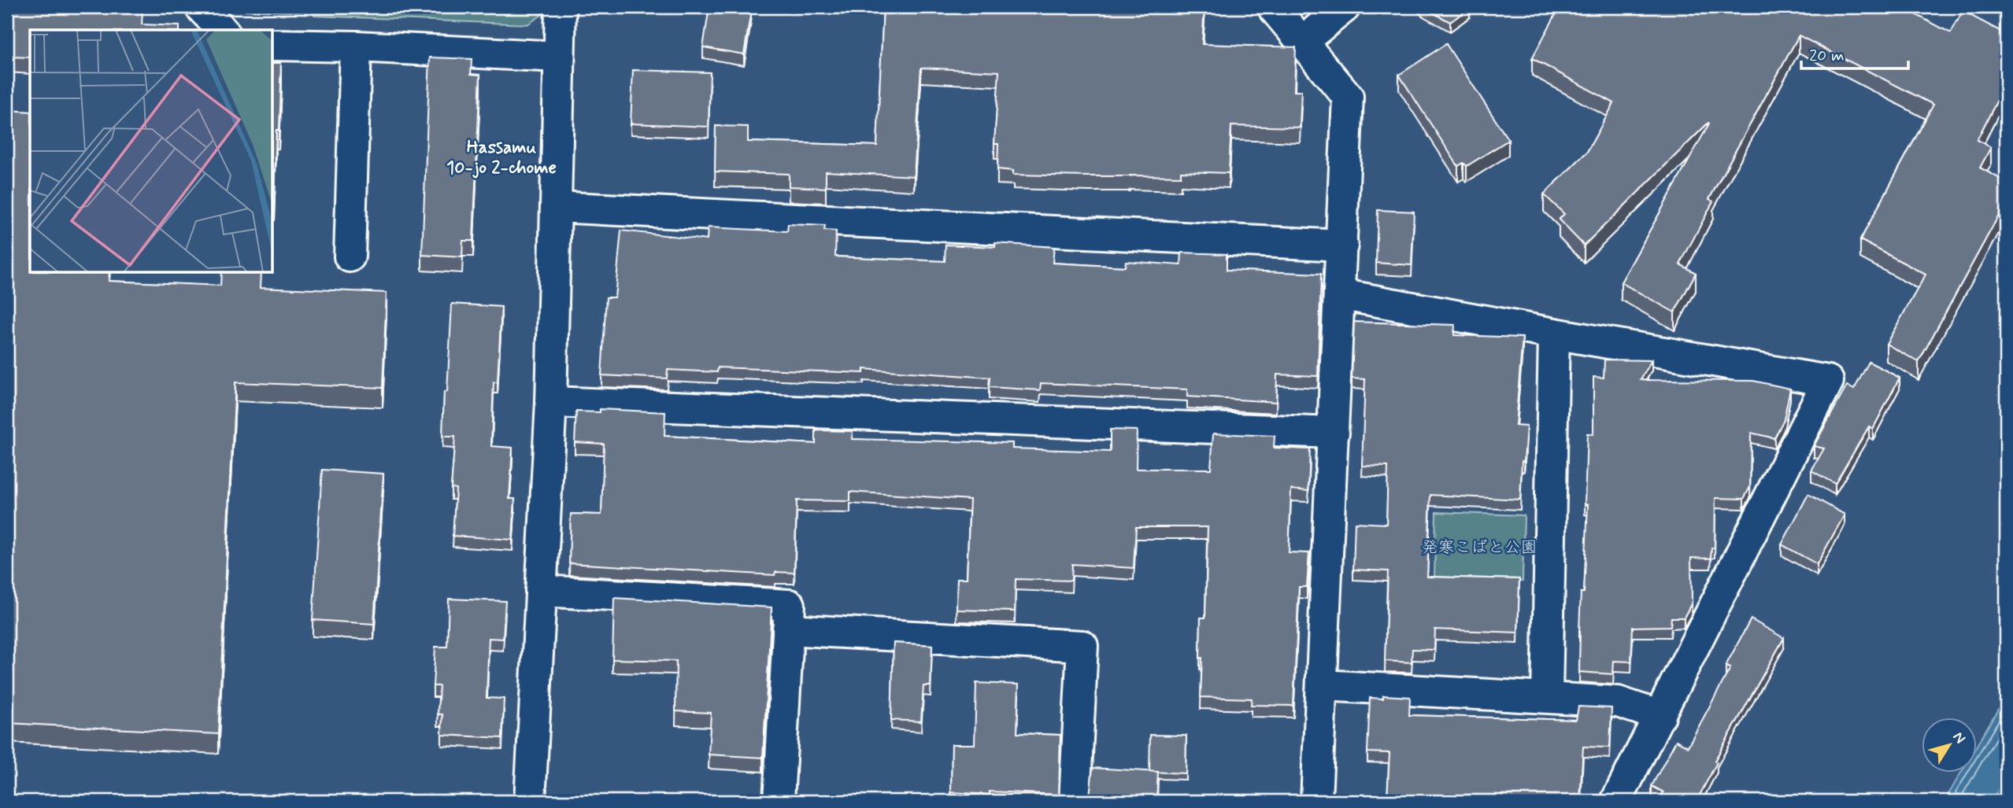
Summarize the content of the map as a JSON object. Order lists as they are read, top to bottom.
{
  "districts": ["Hassamu 10-jo 2-chome"],
  "parks": ["発寒こばと公園"],
  "scale_bar": "20 m",
  "north": "top right"
}
